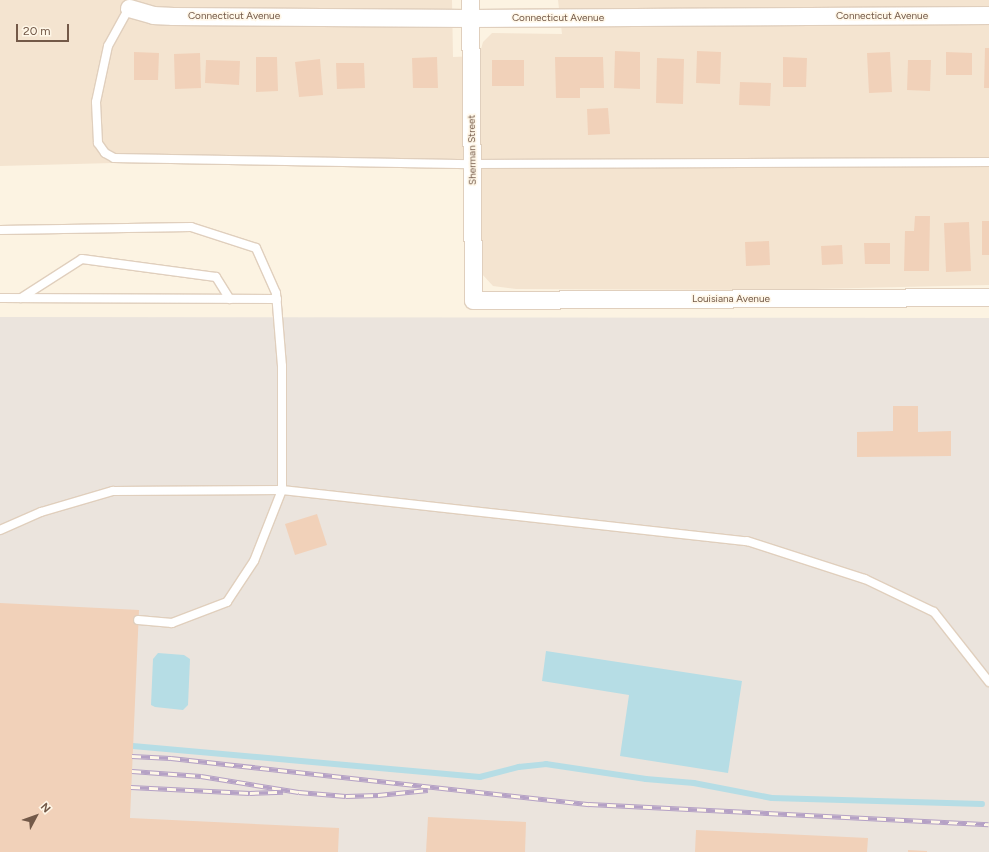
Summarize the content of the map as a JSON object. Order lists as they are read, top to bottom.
{
  "streets": {
    "street": ["Connecticut Avenue", "Sherman Street", "Louisiana Avenue"]
  },
  "crossings": [
    ["Connecticut Avenue", "Sherman Street"],
    ["Sherman Street", "Louisiana Avenue"]
  ],
  "scale_bar": "20 m",
  "north": "top right"
}
